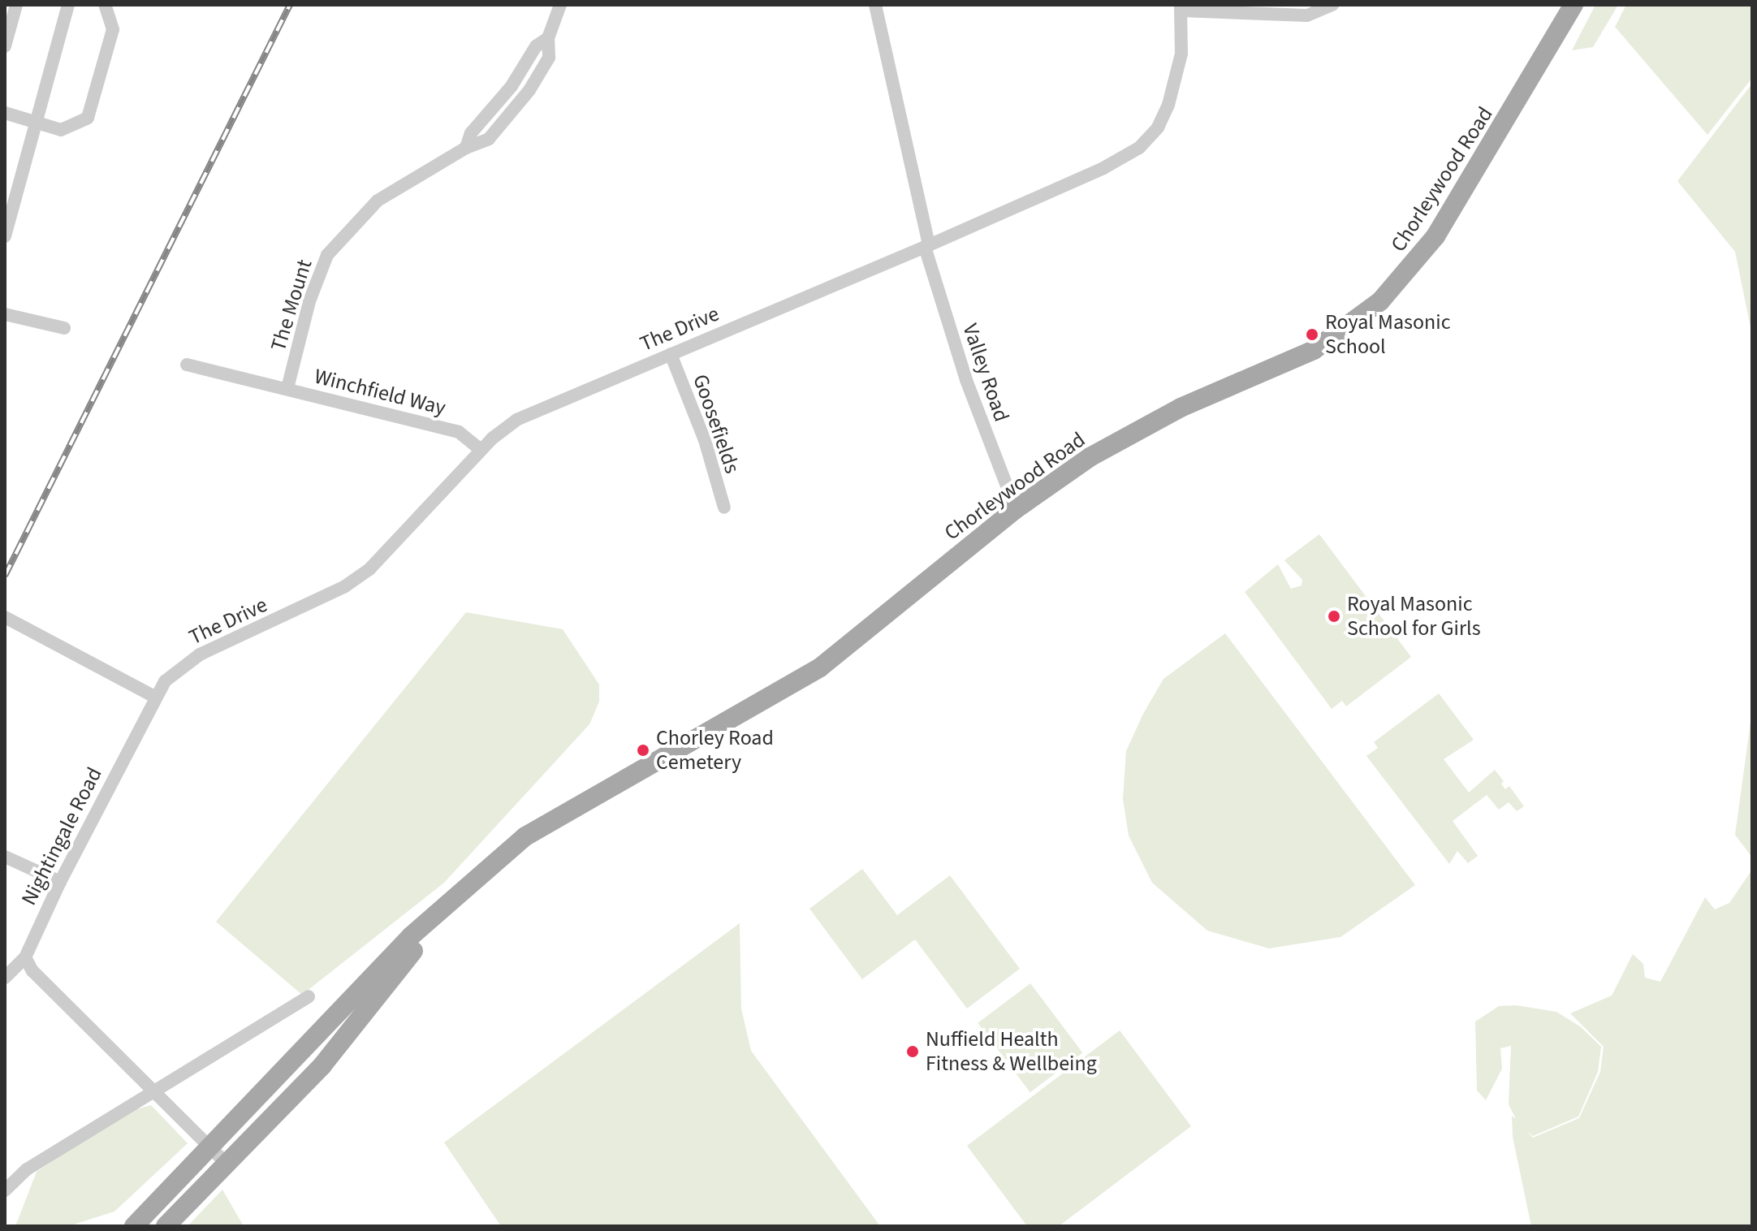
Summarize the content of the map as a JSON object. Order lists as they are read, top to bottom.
{
  "streets": {
    "main road": ["Chorleywood Road"],
    "street": [
      "The Mount",
      "The Drive",
      "Valley Road",
      "Winchfield Way",
      "Goosefields",
      "Nightingale Road"
    ]
  },
  "crossings": [
    ["Chorleywood Road", "Valley Road"],
    ["The Mount", "Winchfield Way"],
    ["The Drive", "Valley Road"],
    ["The Drive", "Winchfield Way"],
    ["The Drive", "Goosefields"],
    ["The Drive", "Nightingale Road"]
  ],
  "places": [
    "Royal Masonic School",
    "Royal Masonic School for Girls",
    "Chorley Road Cemetery",
    "Nuffield Health Fitness & Wellbeing"
  ]
}
